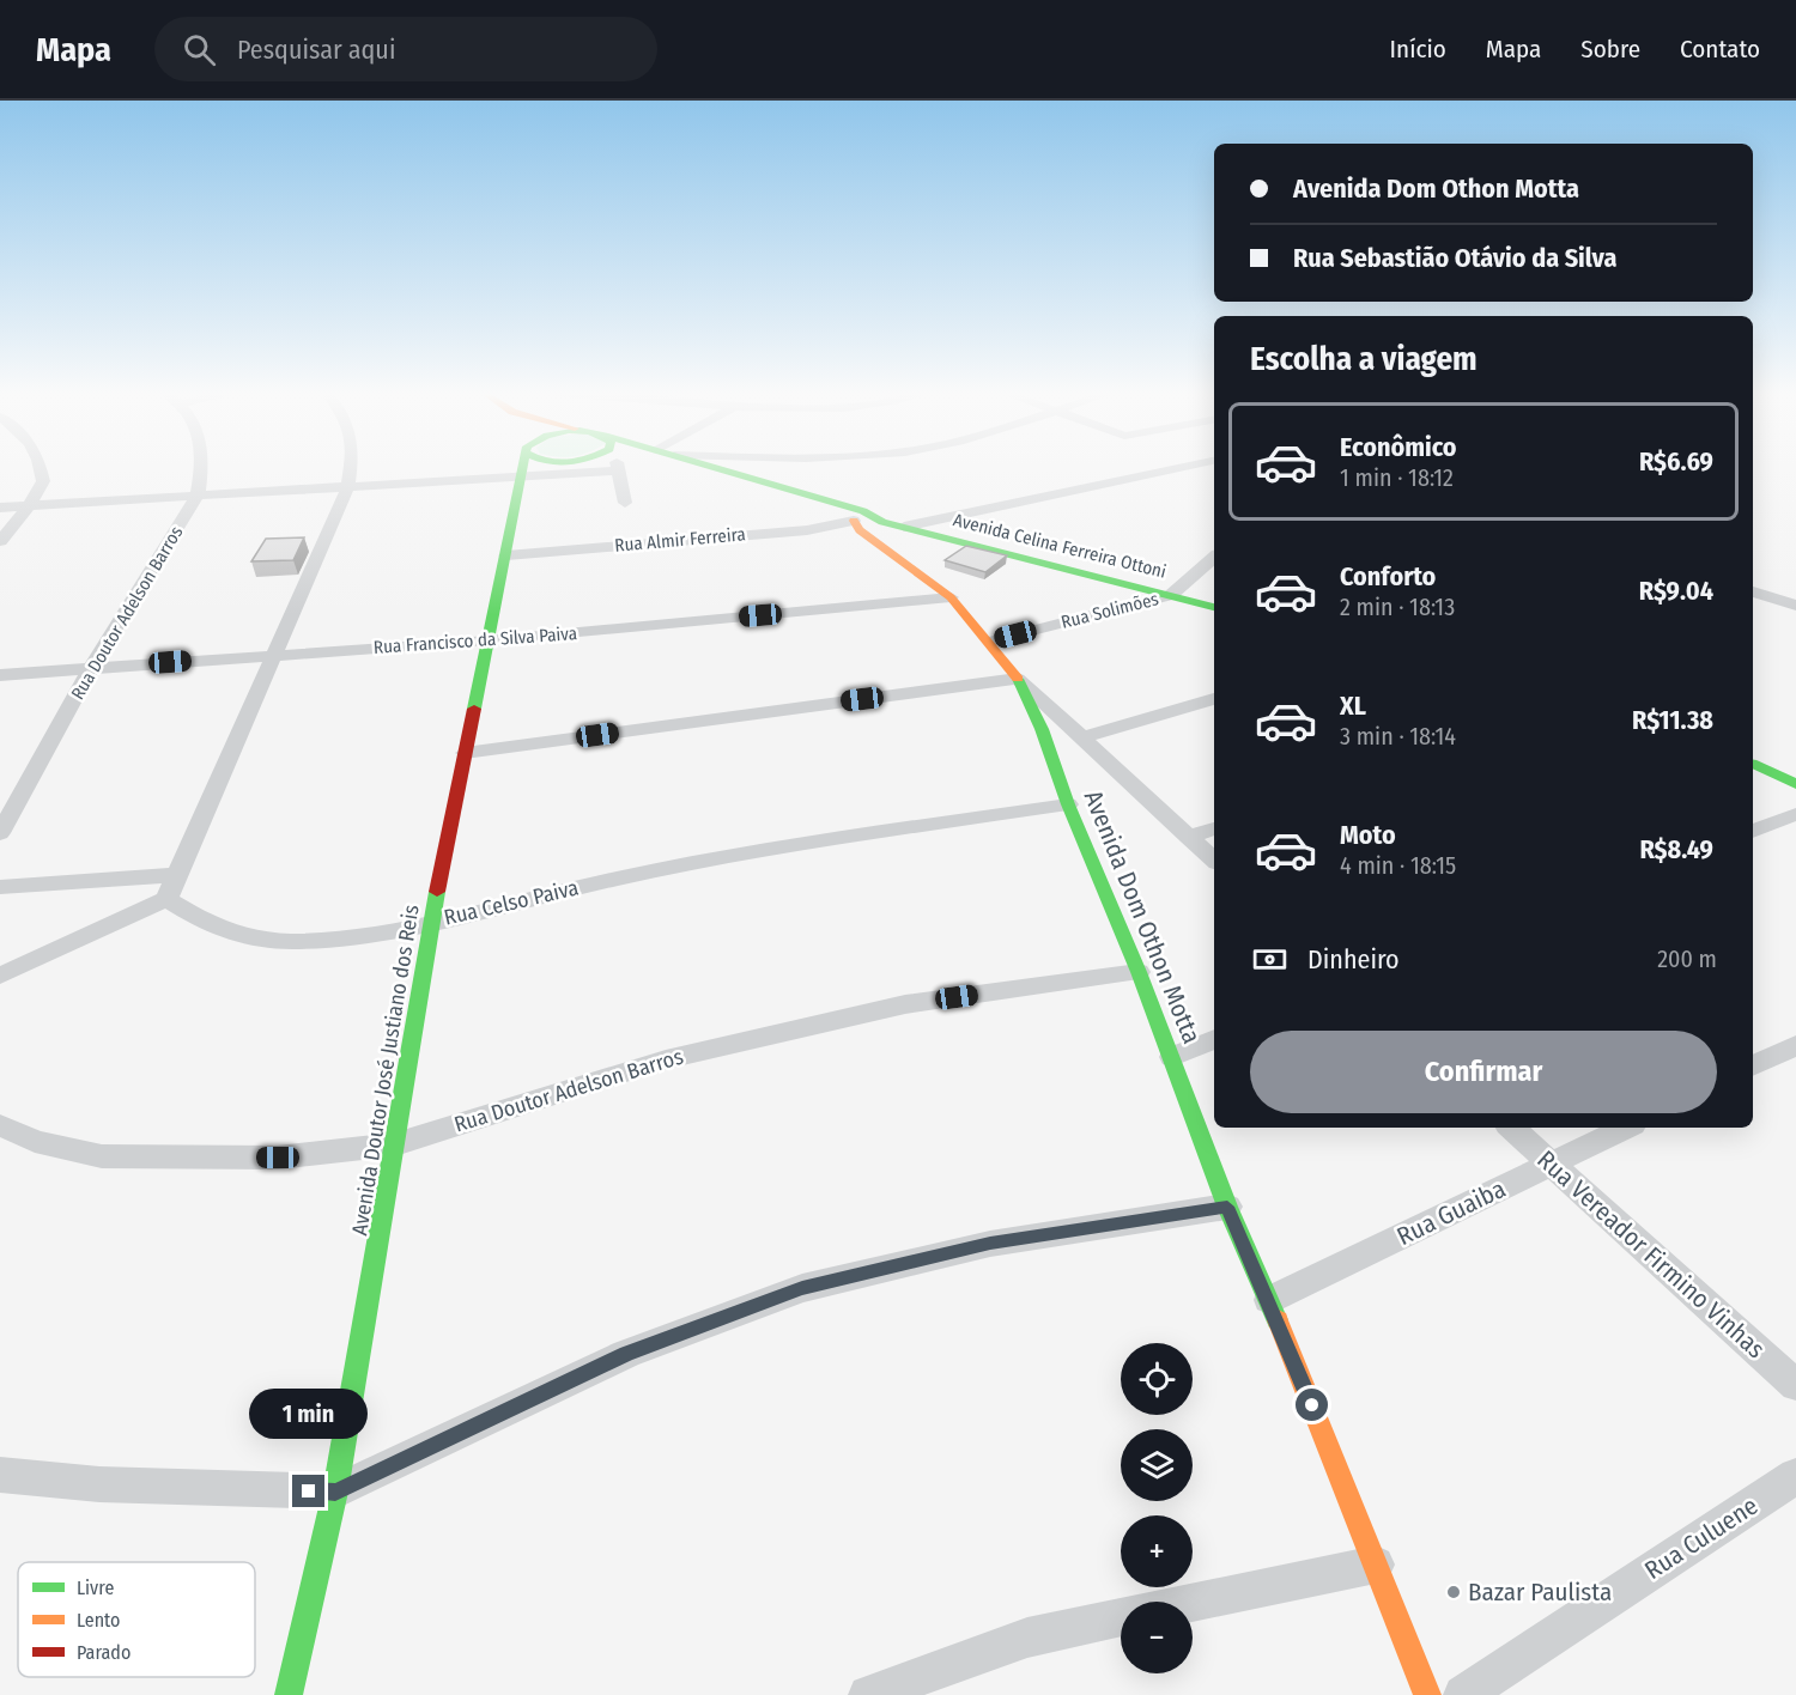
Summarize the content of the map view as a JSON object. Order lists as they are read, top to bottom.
{
  "streets": {
    "main road": ["Avenida Celina Ferreira Ottoni", "Avenida Dom Othon Motta", "Avenida Doutor José Justiano dos Reis"],
    "street": [
      "Rua Almir Ferreira",
      "Rua Solimões",
      "Rua Doutor Adelson Barros",
      "Rua Francisco da Silva Paiva",
      "Rua Celso Paiva",
      "Rua Guaiba",
      "Rua Vereador Firmino Vinhas",
      "Rua Culuene"
    ]
  },
  "crossings": [
    ["Rua Almir Ferreira", "Avenida Celina Ferreira Ottoni"],
    ["Rua Almir Ferreira", "Avenida Dom Othon Motta"],
    ["Rua Almir Ferreira", "Avenida Doutor José Justiano dos Reis"],
    ["Avenida Celina Ferreira Ottoni", "Rua Solimões"],
    ["Avenida Celina Ferreira Ottoni", "Avenida Dom Othon Motta"],
    ["Rua Solimões", "Avenida Dom Othon Motta"],
    ["Rua Doutor Adelson Barros", "Rua Francisco da Silva Paiva"],
    ["Rua Doutor Adelson Barros", "Avenida Dom Othon Motta"],
    ["Rua Doutor Adelson Barros", "Avenida Doutor José Justiano dos Reis"],
    ["Rua Francisco da Silva Paiva", "Avenida Dom Othon Motta"],
    ["Rua Francisco da Silva Paiva", "Avenida Doutor José Justiano dos Reis"],
    ["Rua Celso Paiva", "Avenida Dom Othon Motta"],
    ["Rua Celso Paiva", "Avenida Doutor José Justiano dos Reis"],
    ["Avenida Dom Othon Motta", "Rua Guaiba"],
    ["Rua Guaiba", "Rua Vereador Firmino Vinhas"]
  ],
  "places": ["Bazar Paulista"],
  "legend": ["Livre", "Lento", "Parado"],
  "page": {
    "header": "Mapa",
    "search": "Pesquisar aqui",
    "nav": [
      "Início",
      "Mapa",
      "Sobre",
      "Contato"
    ],
    "banner": ["Avenida Dom Othon Motta", "Rua Sebastião Otávio da Silva"],
    "heading": "Escolha a viagem",
    "list": [
      {
        "name": "Econômico",
        "note": "1 min · 18:12",
        "value": "R$6.69"
      },
      {
        "name": "Conforto",
        "note": "2 min · 18:13",
        "value": "R$9.04"
      },
      {
        "name": "XL",
        "note": "3 min · 18:14",
        "value": "R$11.38"
      },
      {
        "name": "Moto",
        "note": "4 min · 18:15",
        "value": "R$8.49"
      }
    ],
    "pay": ["Dinheiro", "200 m"],
    "buttons": "Confirmar",
    "map_buttons": ["+", "−"],
    "bubble": "1 min"
  }
}
